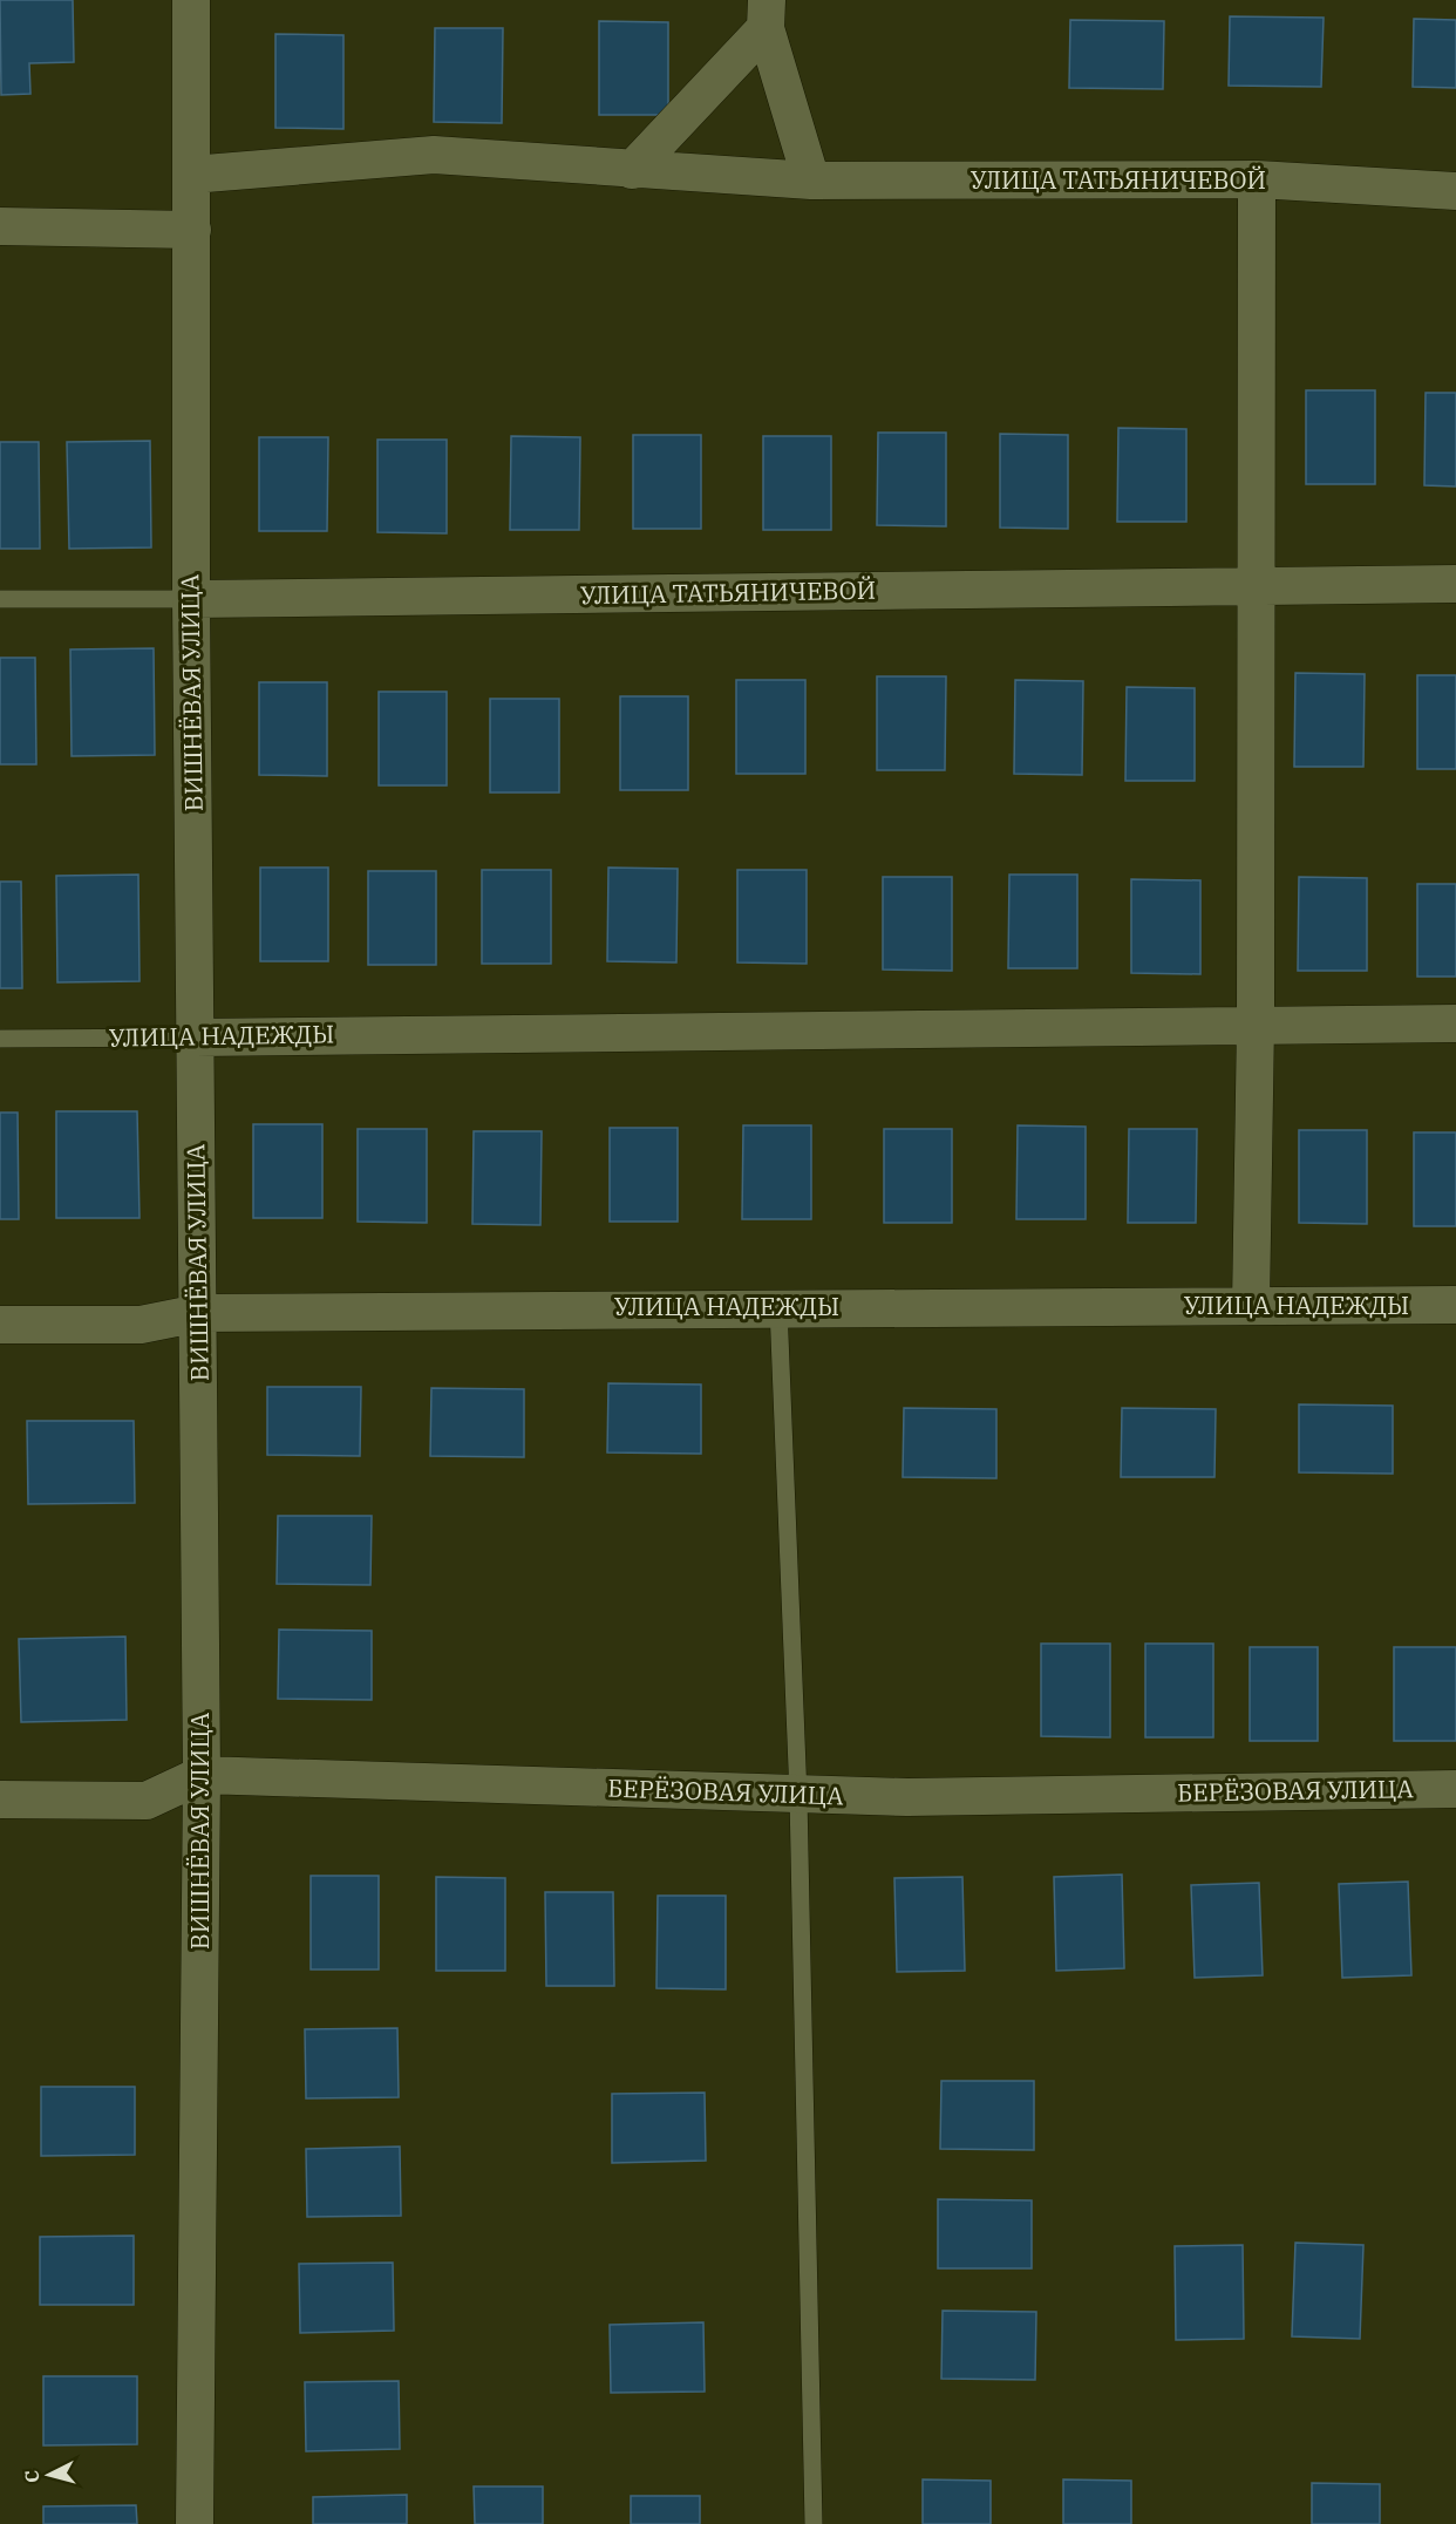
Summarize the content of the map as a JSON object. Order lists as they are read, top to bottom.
{
  "streets": {
    "street": [
      "УЛИЦА ТАТЬЯНИЧЕВОЙ",
      "ВИШНЁВАЯ УЛИЦА",
      "УЛИЦА НАДЕЖДЫ",
      "БЕРЁЗОВАЯ УЛИЦА"
    ]
  },
  "crossings": [
    ["УЛИЦА ТАТЬЯНИЧЕВОЙ", "ВИШНЁВАЯ УЛИЦА"],
    ["ВИШНЁВАЯ УЛИЦА", "УЛИЦА НАДЕЖДЫ"],
    ["ВИШНЁВАЯ УЛИЦА", "БЕРЁЗОВАЯ УЛИЦА"]
  ],
  "north": "left"
}
